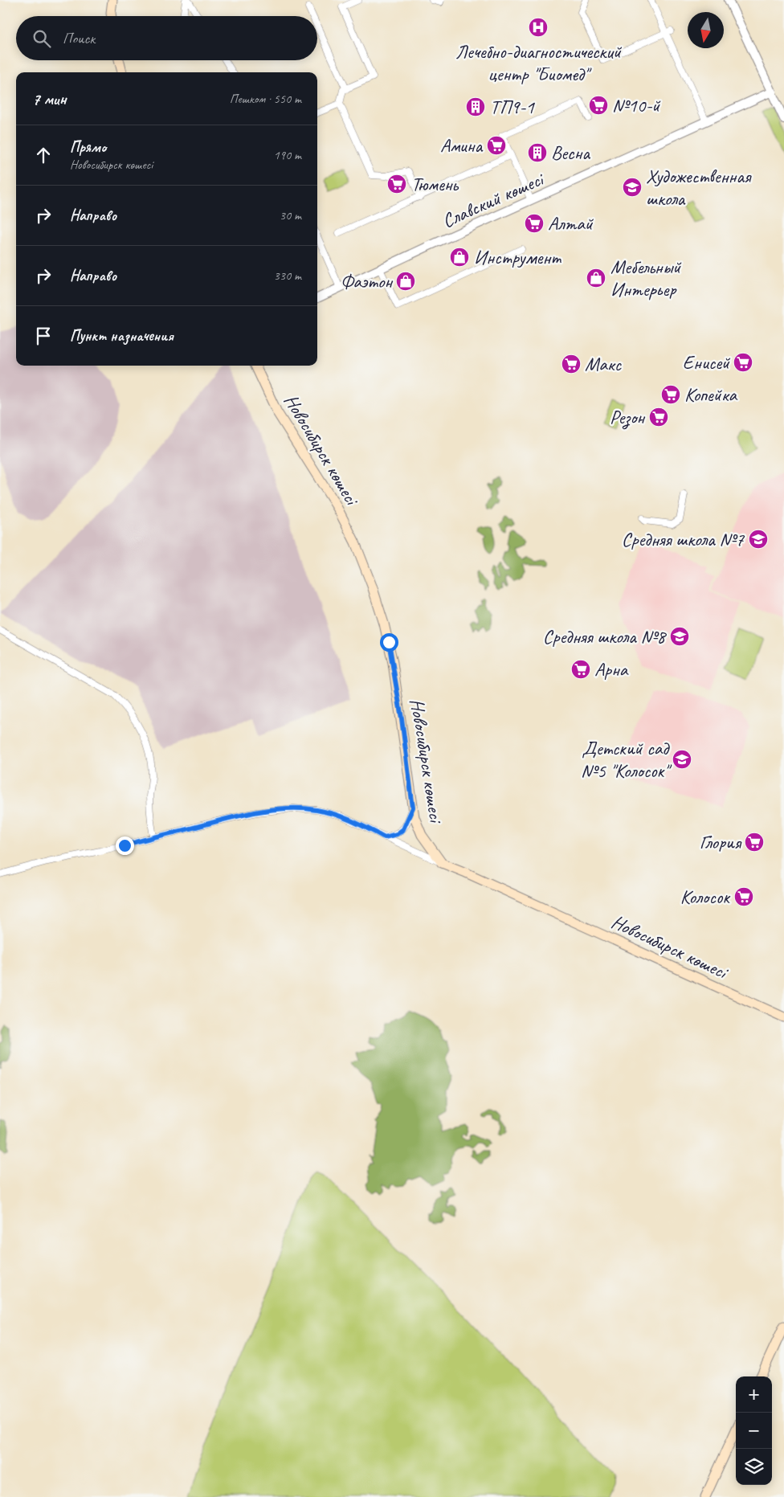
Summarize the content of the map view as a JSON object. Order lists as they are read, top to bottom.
{
  "streets": {
    "main road": ["Новосибирск көшесі"],
    "street": ["Славский көшесі"]
  },
  "places": {
    "hospital": ["Лечебно-диагностический центр \"Биомед\""],
    "supermarket": [
      "№10-й",
      "Амина",
      "Тюмень",
      "Алтай",
      "Енисей",
      "Макс",
      "Копейка",
      "Резон",
      "Арна",
      "Глория",
      "Колосок"
    ],
    "building": ["ТП9-1", "Весна"],
    "school or university": [
      "Художественная школа",
      "Средняя школа №7",
      "Средняя школа №8",
      "Детский сад №5 \"Колосок\""
    ],
    "shop": ["Инструмент", "Мебельный Интерьер", "Фаэтон"]
  },
  "north": "bottom",
  "page": {
    "search": "Поиск",
    "heading": ["7 мин", "Пешком · 550 m"],
    "list": [
      ["Прямо", "Новосибирск көшесі", "190 m"],
      ["Направо", "30 m"],
      ["Направо", "330 m"],
      "Пункт назначения"
    ],
    "map_buttons": ["+", "−"]
  }
}
